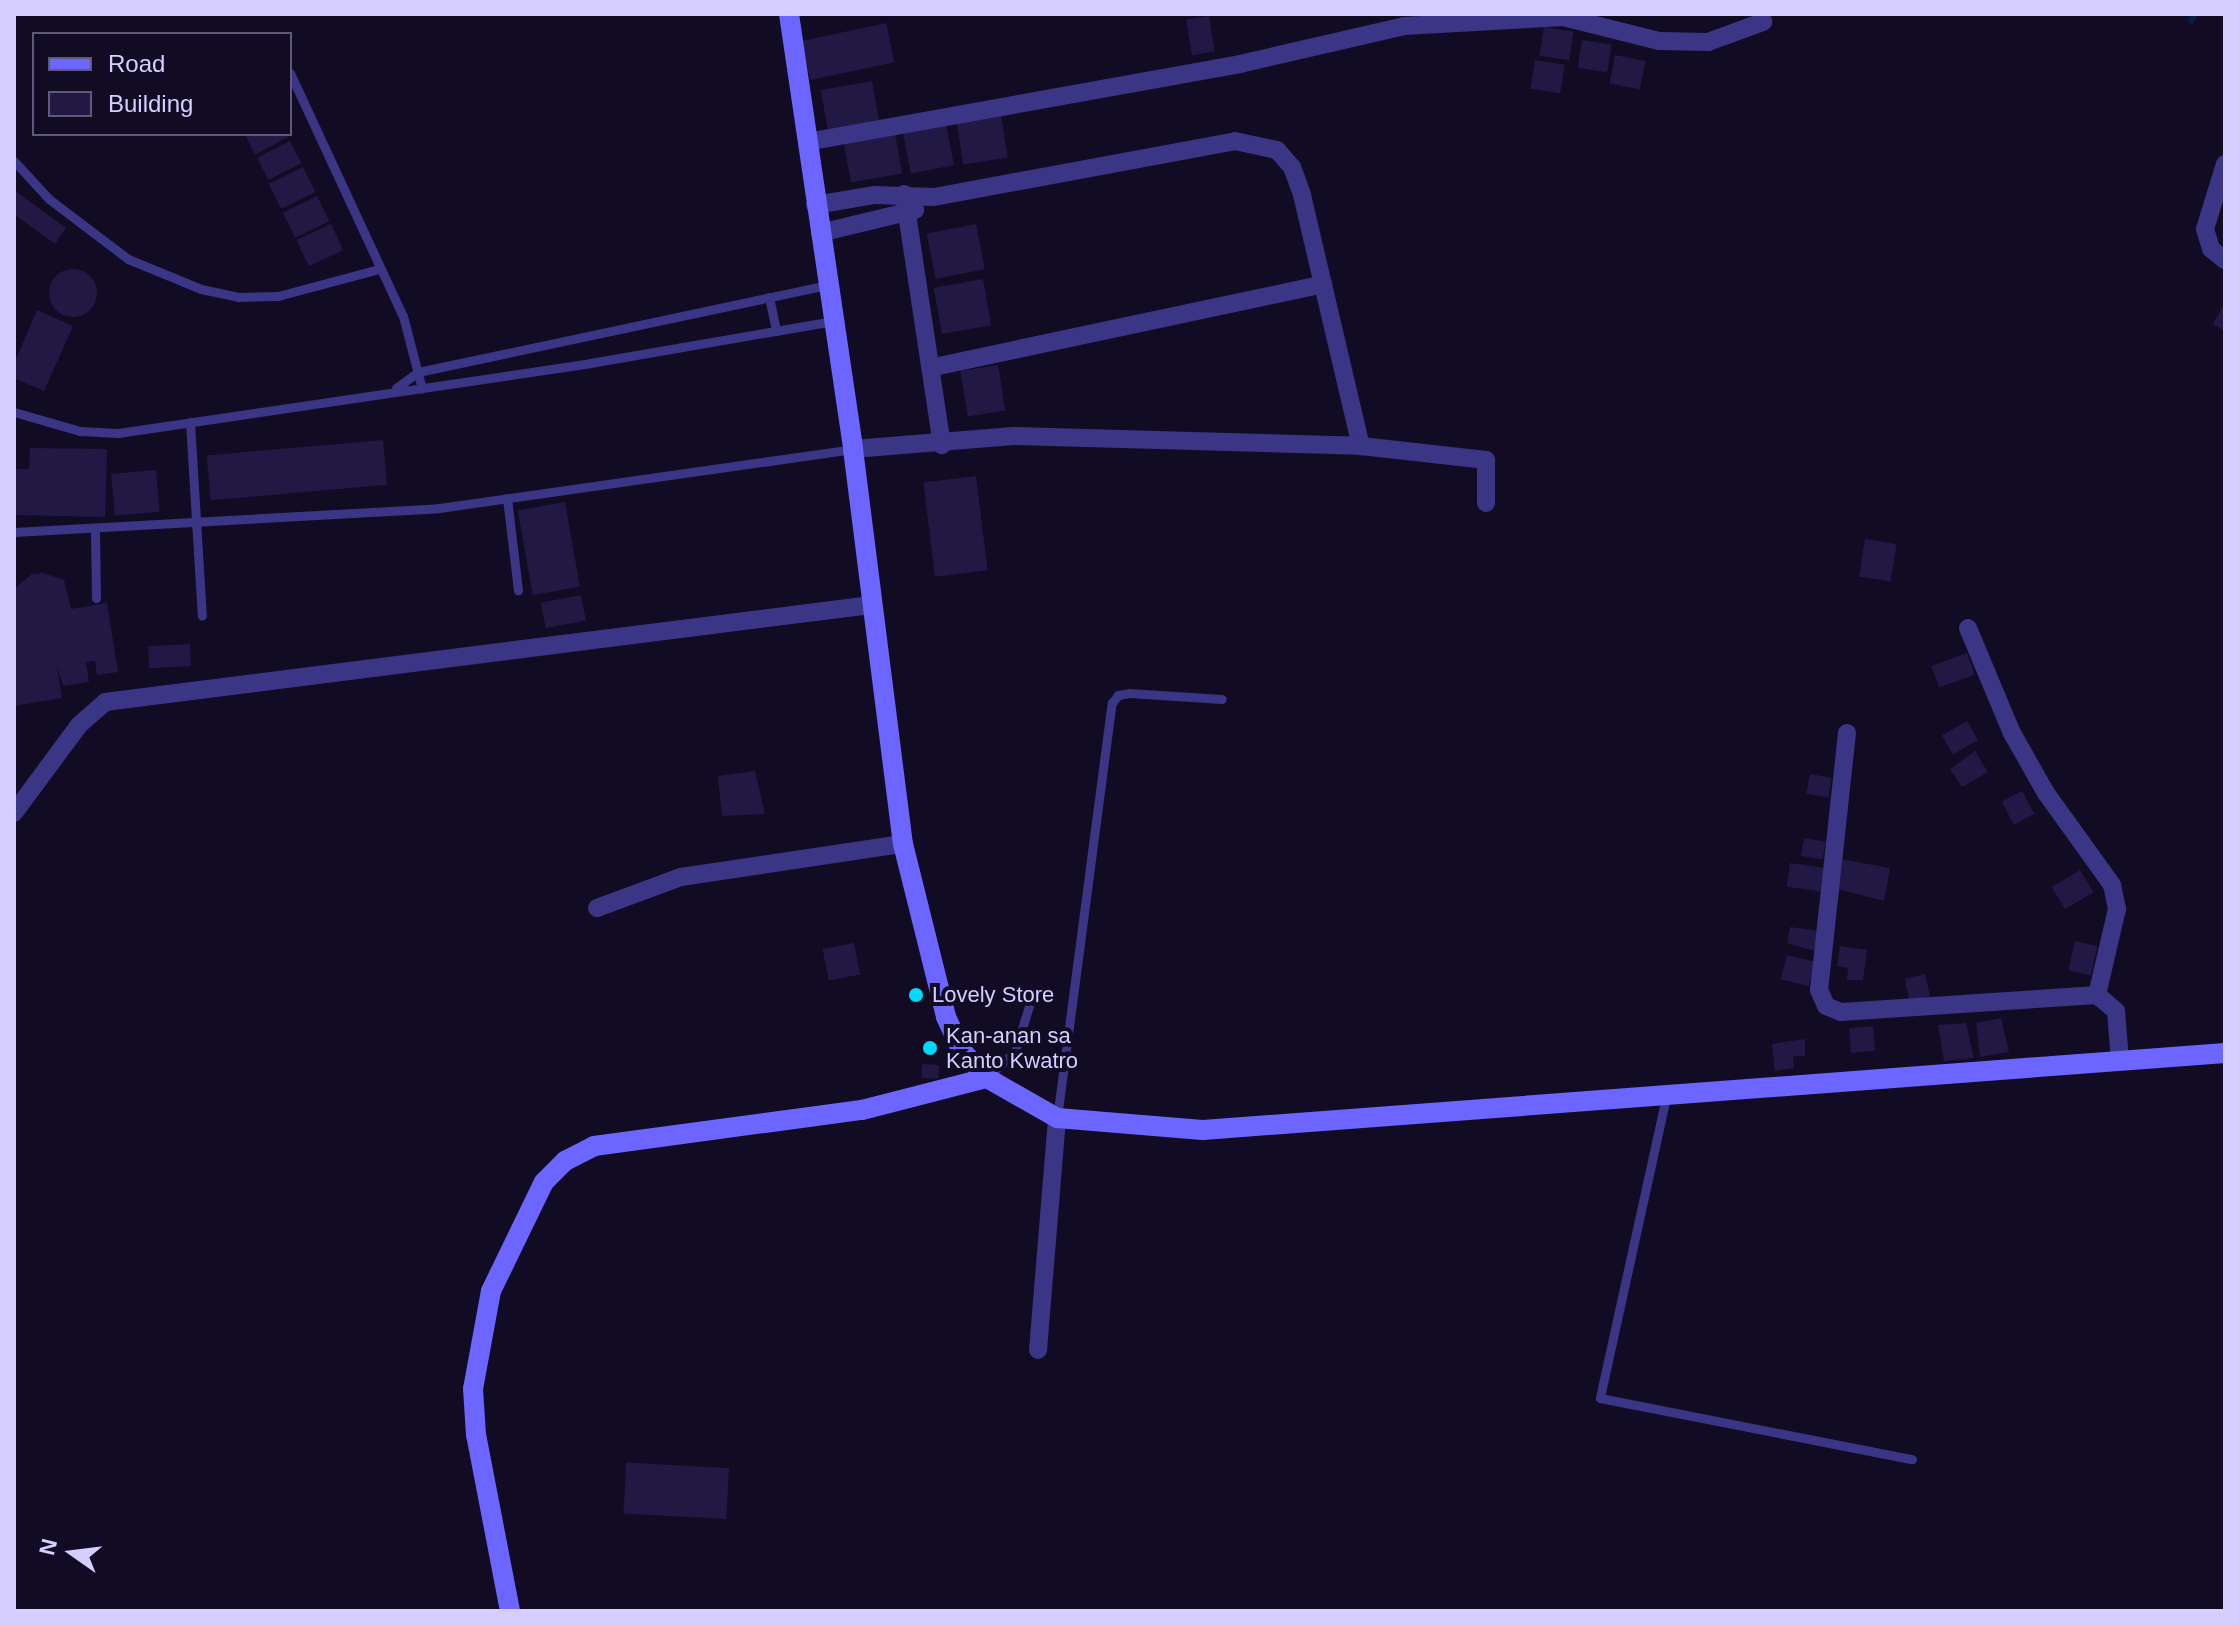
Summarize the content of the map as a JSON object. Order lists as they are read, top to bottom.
{
  "places": ["Lovely Store", "Kan-anan sa Kanto Kwatro"],
  "legend": ["Road", "Building"],
  "north": "left"
}
